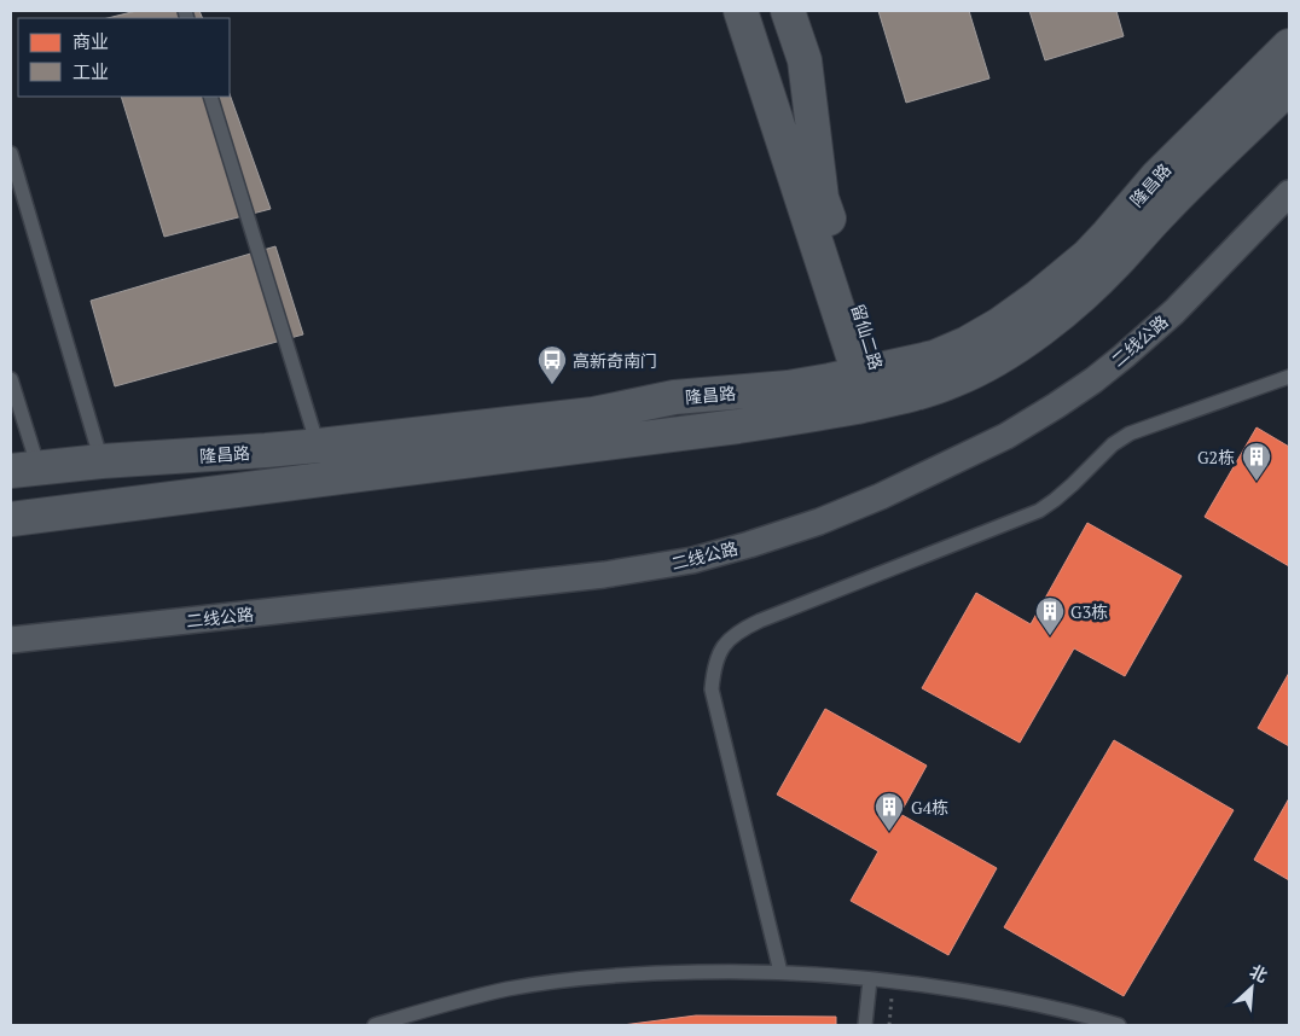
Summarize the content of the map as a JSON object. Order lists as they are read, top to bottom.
{
  "streets": {
    "street": ["隆昌路", "留仙二路", "二线公路"]
  },
  "crossings": [
    ["隆昌路", "留仙二路"]
  ],
  "places": {
    "bus stop": ["高新奇南门"],
    "building": ["G2栋", "G3栋", "G4栋"]
  },
  "legend": ["商业", "工业"],
  "north": "top right"
}
